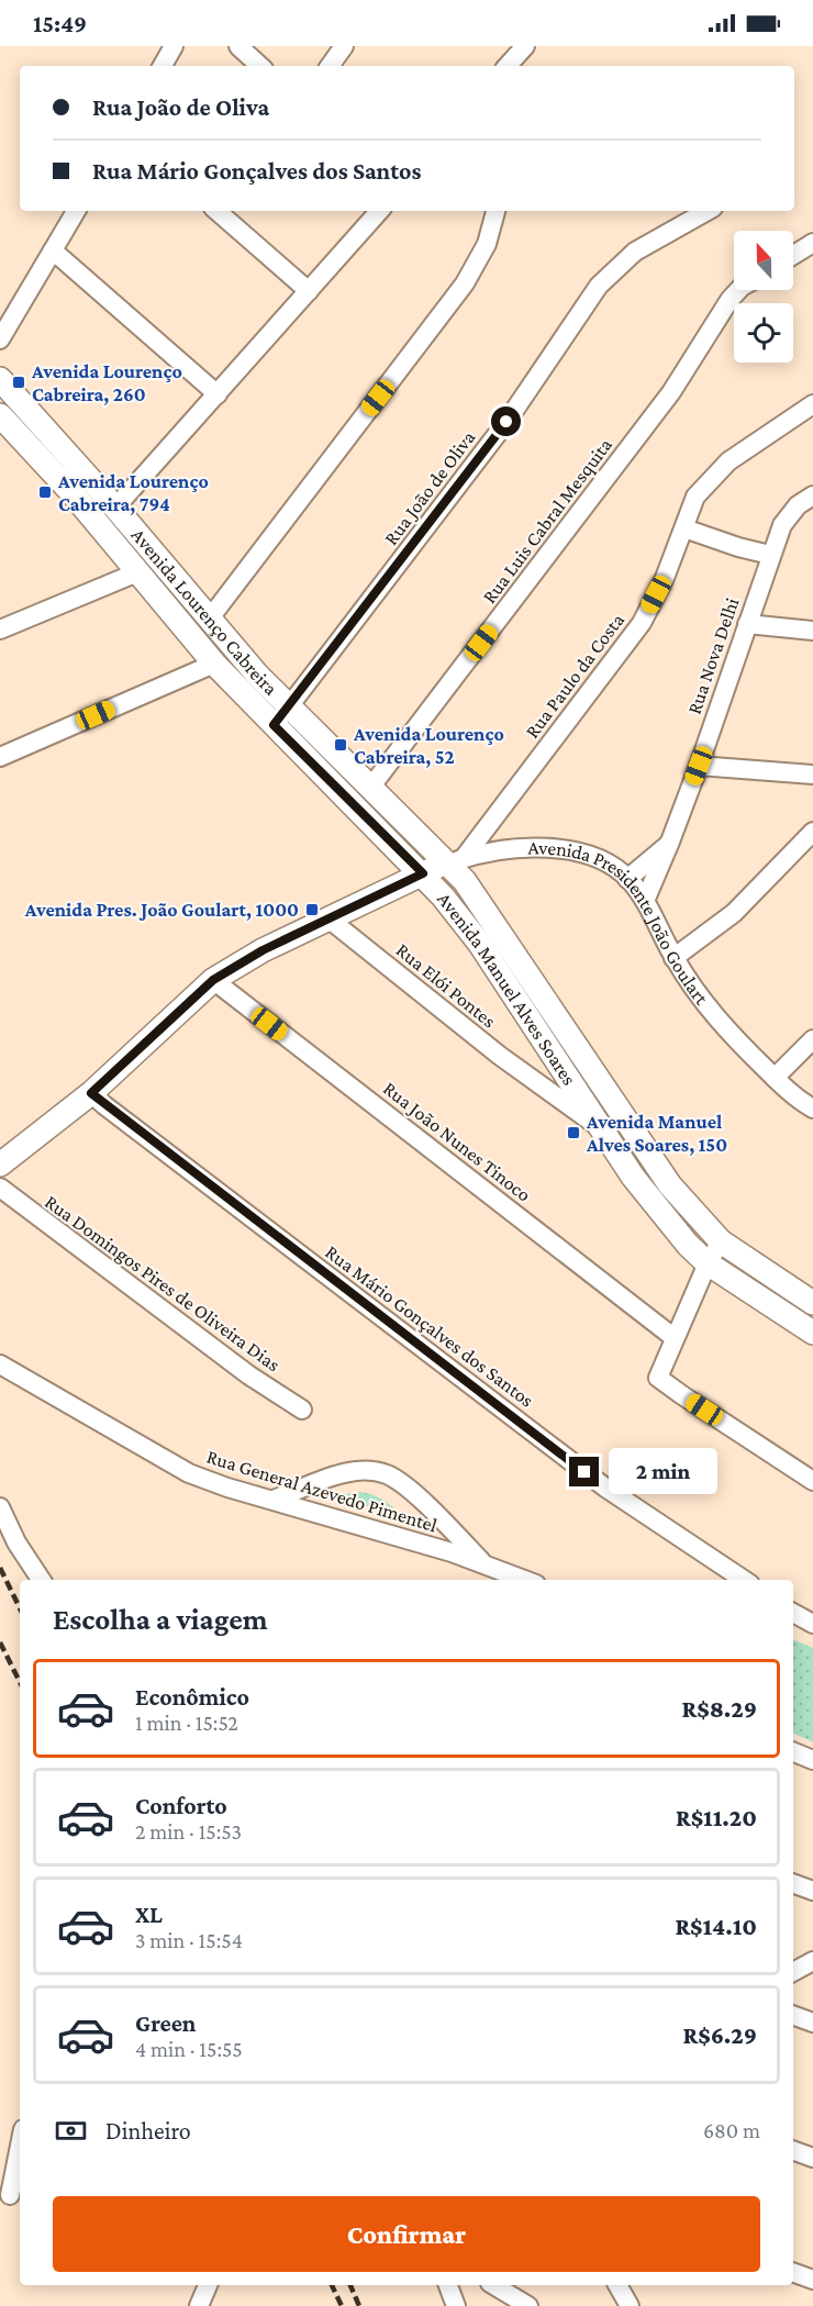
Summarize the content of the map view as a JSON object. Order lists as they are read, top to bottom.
{
  "streets": {
    "main road": ["Avenida Lourenço Cabreira", "Avenida Presidente João Goulart", "Avenida Manuel Alves Soares"],
    "street": [
      "Rua João de Oliva",
      "Rua Luis Cabral Mesquita",
      "Rua Nova Delhi",
      "Rua Paulo da Costa",
      "Rua Elói Pontes",
      "Rua João Nunes Tinoco",
      "Rua Domingos Pires de Oliveira Dias",
      "Rua Mário Gonçalves dos Santos",
      "Rua General Azevedo Pimentel"
    ]
  },
  "crossings": [
    ["Rua João de Oliva", "Avenida Lourenço Cabreira"],
    ["Rua Luis Cabral Mesquita", "Avenida Lourenço Cabreira"],
    ["Avenida Lourenço Cabreira", "Rua Paulo da Costa"],
    ["Avenida Lourenço Cabreira", "Avenida Presidente João Goulart"],
    ["Avenida Lourenço Cabreira", "Avenida Manuel Alves Soares"],
    ["Rua Nova Delhi", "Avenida Presidente João Goulart"],
    ["Rua Paulo da Costa", "Avenida Presidente João Goulart"],
    ["Rua Paulo da Costa", "Avenida Manuel Alves Soares"],
    ["Avenida Presidente João Goulart", "Rua Elói Pontes"],
    ["Avenida Presidente João Goulart", "Avenida Manuel Alves Soares"],
    ["Avenida Presidente João Goulart", "Rua João Nunes Tinoco"],
    ["Avenida Presidente João Goulart", "Rua Mário Gonçalves dos Santos"],
    ["Rua Elói Pontes", "Avenida Manuel Alves Soares"]
  ],
  "places": {
    "transit": [
      "Avenida Lourenço Cabreira, 260",
      "Avenida Lourenço Cabreira, 794",
      "Avenida Lourenço Cabreira, 52",
      "Avenida Pres. João Goulart, 1000",
      "Avenida Manuel Alves Soares, 150"
    ]
  },
  "north": "top",
  "page": {
    "status": "15:49",
    "banner": ["Rua João de Oliva", "Rua Mário Gonçalves dos Santos"],
    "bubble": "2 min",
    "heading": "Escolha a viagem",
    "list": [
      {
        "name": "Econômico",
        "note": "1 min · 15:52",
        "value": "R$8.29"
      },
      {
        "name": "Conforto",
        "note": "2 min · 15:53",
        "value": "R$11.20"
      },
      {
        "name": "XL",
        "note": "3 min · 15:54",
        "value": "R$14.10"
      },
      {
        "name": "Green",
        "note": "4 min · 15:55",
        "value": "R$6.29"
      }
    ],
    "pay": ["Dinheiro", "680 m"],
    "buttons": "Confirmar"
  }
}
